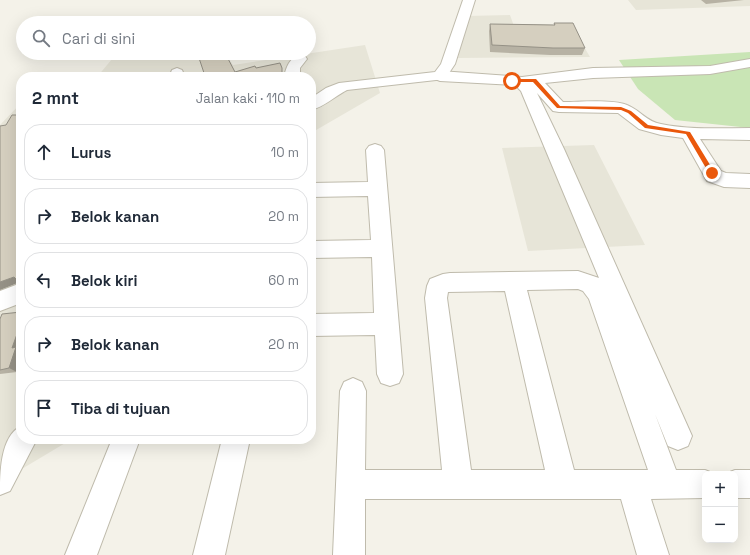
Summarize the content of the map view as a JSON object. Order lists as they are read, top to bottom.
{
  "page": {
    "search": "Cari di sini",
    "heading": ["2 mnt", "Jalan kaki · 110 m"],
    "list": [
      ["Lurus", "10 m"],
      ["Belok kanan", "20 m"],
      ["Belok kiri", "60 m"],
      ["Belok kanan", "20 m"],
      "Tiba di tujuan"
    ],
    "map_buttons": ["+", "−"]
  }
}
